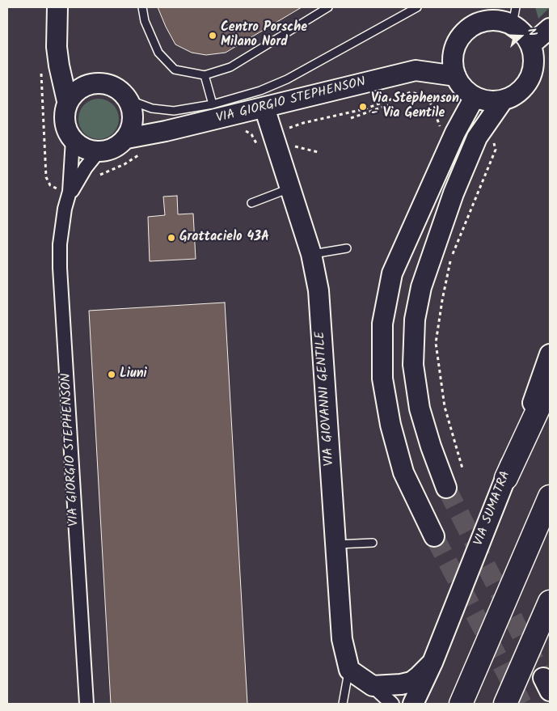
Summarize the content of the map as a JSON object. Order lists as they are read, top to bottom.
{
  "streets": {
    "street": ["VIA GIORGIO STEPHENSON", "VIA GIOVANNI GENTILE", "VIA SUMATRA"]
  },
  "crossings": [
    ["VIA GIORGIO STEPHENSON", "VIA GIOVANNI GENTILE"]
  ],
  "places": [
    "Centro Porsche Milano Nord",
    "Via Stephenson - Via Gentile",
    "Grattacielo 43A",
    "Liuni"
  ],
  "north": "right"
}
